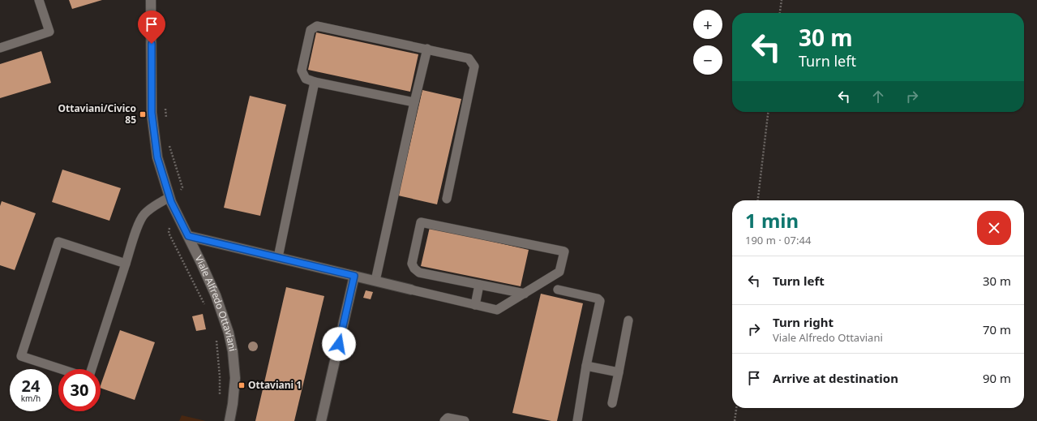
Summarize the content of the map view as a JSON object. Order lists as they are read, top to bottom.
{
  "streets": {
    "street": ["Viale Alfredo Ottaviani"]
  },
  "places": {
    "transit": ["Ottaviani/Civico 85", "Ottaviani 1"]
  },
  "page": {
    "map_buttons": ["+", "−"],
    "turn": ["30 m", "Turn left"],
    "heading": ["1 min", "190 m · 07:44"],
    "list": [
      {
        "name": "Turn left",
        "value": "30 m"
      },
      {
        "name": "Turn right",
        "note": "Viale Alfredo Ottaviani",
        "value": "70 m"
      },
      {
        "name": "Arrive at destination",
        "value": "90 m"
      }
    ],
    "speed": "24 km/h",
    "limit": "30"
  }
}
